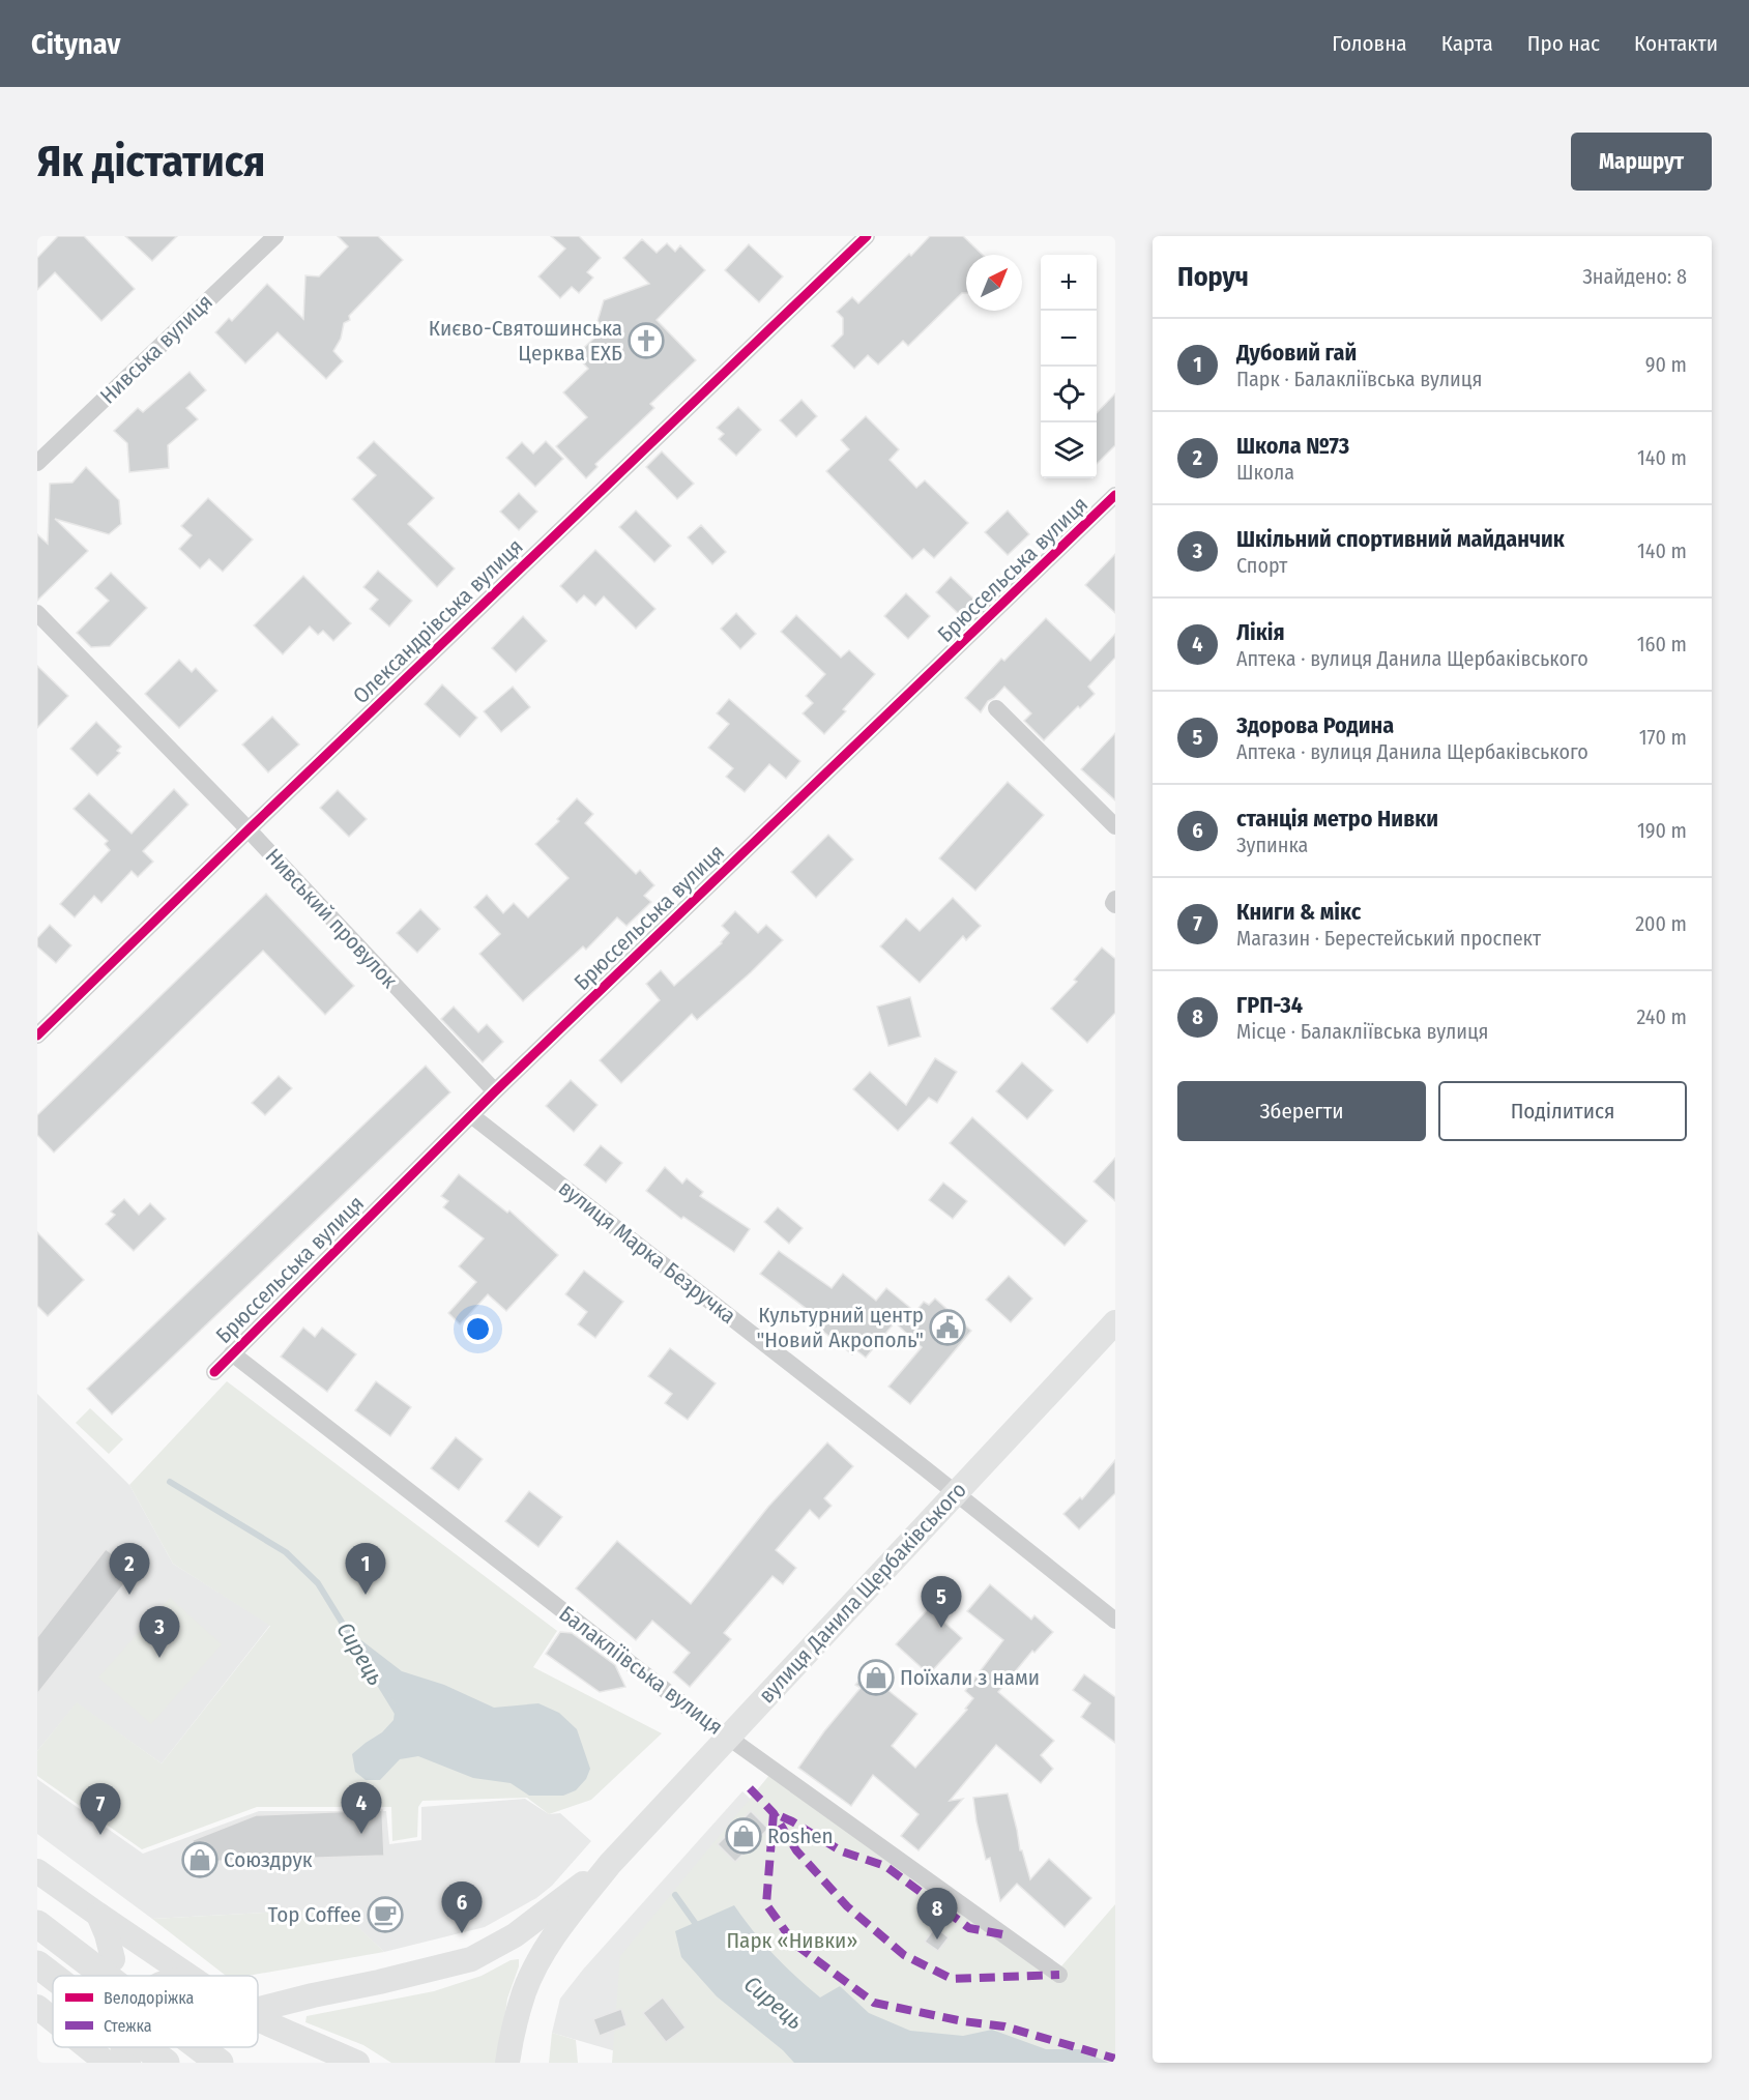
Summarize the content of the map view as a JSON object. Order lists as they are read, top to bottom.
{
  "streets": {
    "main road": ["вулиця Данила Щербаківського"],
    "street": [
      "Нивська вулиця",
      "Брюссельська вулиця",
      "Олександрівська вулиця",
      "Нивський провулок",
      "вулиця Марка Безручка",
      "Балакліївська вулиця"
    ]
  },
  "crossings": [
    ["Брюссельська вулиця", "Нивський провулок"],
    ["Брюссельська вулиця", "вулиця Марка Безручка"],
    ["Брюссельська вулиця", "Балакліївська вулиця"],
    ["Олександрівська вулиця", "Нивський провулок"],
    ["вулиця Марка Безручка", "вулиця Данила Щербаківського"],
    ["вулиця Данила Щербаківського", "Балакліївська вулиця"]
  ],
  "water": ["Сирець"],
  "parks": ["Парк «Нивки»"],
  "places": {
    "church": ["Києво-Святошинська Церква ЕХБ"],
    "public building": ["Культурний центр \"Новий Акрополь\""],
    "shop": ["Поїхали з нами", "Roshen", "Союздрук"],
    "cafe": ["Top Coffee"]
  },
  "legend": ["Велодоріжка", "Стежка"],
  "north": "top right",
  "page": {
    "header": "Citynav",
    "nav": [
      "Головна",
      "Карта",
      "Про нас",
      "Контакти"
    ],
    "buttons": [
      "Маршрут",
      ["Зберегти", "Поділитися"]
    ],
    "title": "Як дістатися",
    "heading": ["Поруч", "Знайдено: 8"],
    "map_buttons": ["+", "−"],
    "list": [
      {
        "mark": "1",
        "name": "Дубовий гай",
        "note": "Парк · Балакліївська вулиця",
        "value": "90 m"
      },
      {
        "mark": "2",
        "name": "Школа №73",
        "note": "Школа",
        "value": "140 m"
      },
      {
        "mark": "3",
        "name": "Шкільний спортивний майданчик",
        "note": "Спорт",
        "value": "140 m"
      },
      {
        "mark": "4",
        "name": "Лікія",
        "note": "Аптека · вулиця Данила Щербаківського",
        "value": "160 m"
      },
      {
        "mark": "5",
        "name": "Здорова Родина",
        "note": "Аптека · вулиця Данила Щербаківського",
        "value": "170 m"
      },
      {
        "mark": "6",
        "name": "станція метро Нивки",
        "note": "Зупинка",
        "value": "190 m"
      },
      {
        "mark": "7",
        "name": "Книги & мікс",
        "note": "Магазин · Берестейський проспект",
        "value": "200 m"
      },
      {
        "mark": "8",
        "name": "ГРП-34",
        "note": "Місце · Балакліївська вулиця",
        "value": "240 m"
      }
    ],
    "pins": [
      "1",
      "2",
      "5",
      "3",
      "4",
      "7",
      "6",
      "8"
    ]
  }
}
